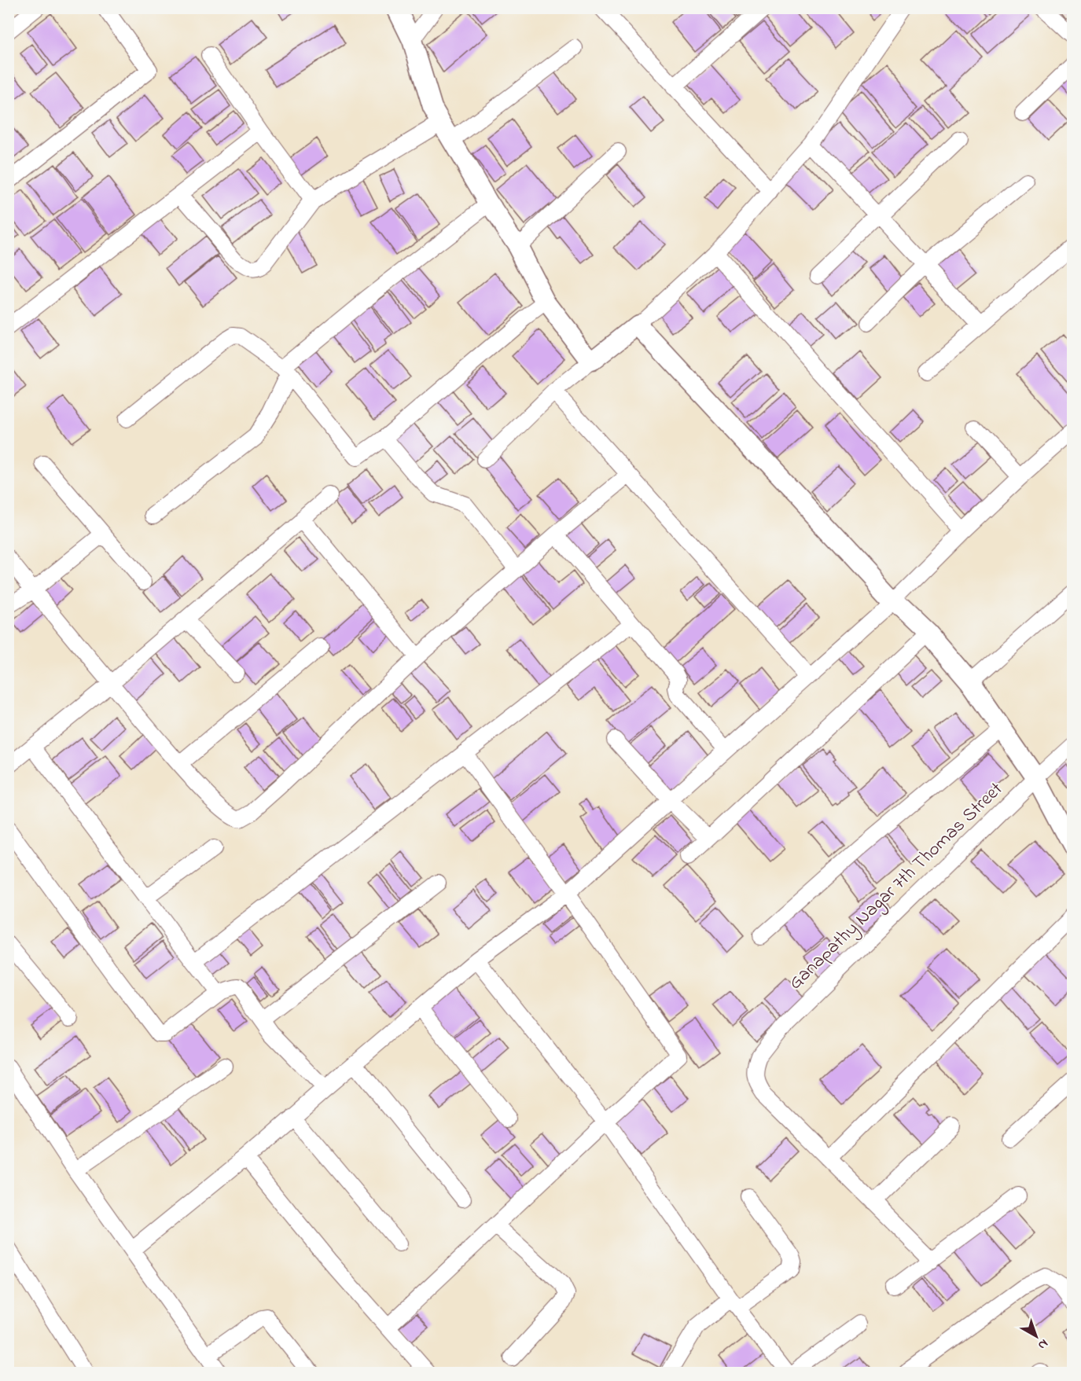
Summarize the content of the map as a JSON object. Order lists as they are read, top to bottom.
{
  "streets": {
    "street": ["Ganapathy Nagar 7th Thomas Street"]
  },
  "north": "bottom right"
}
